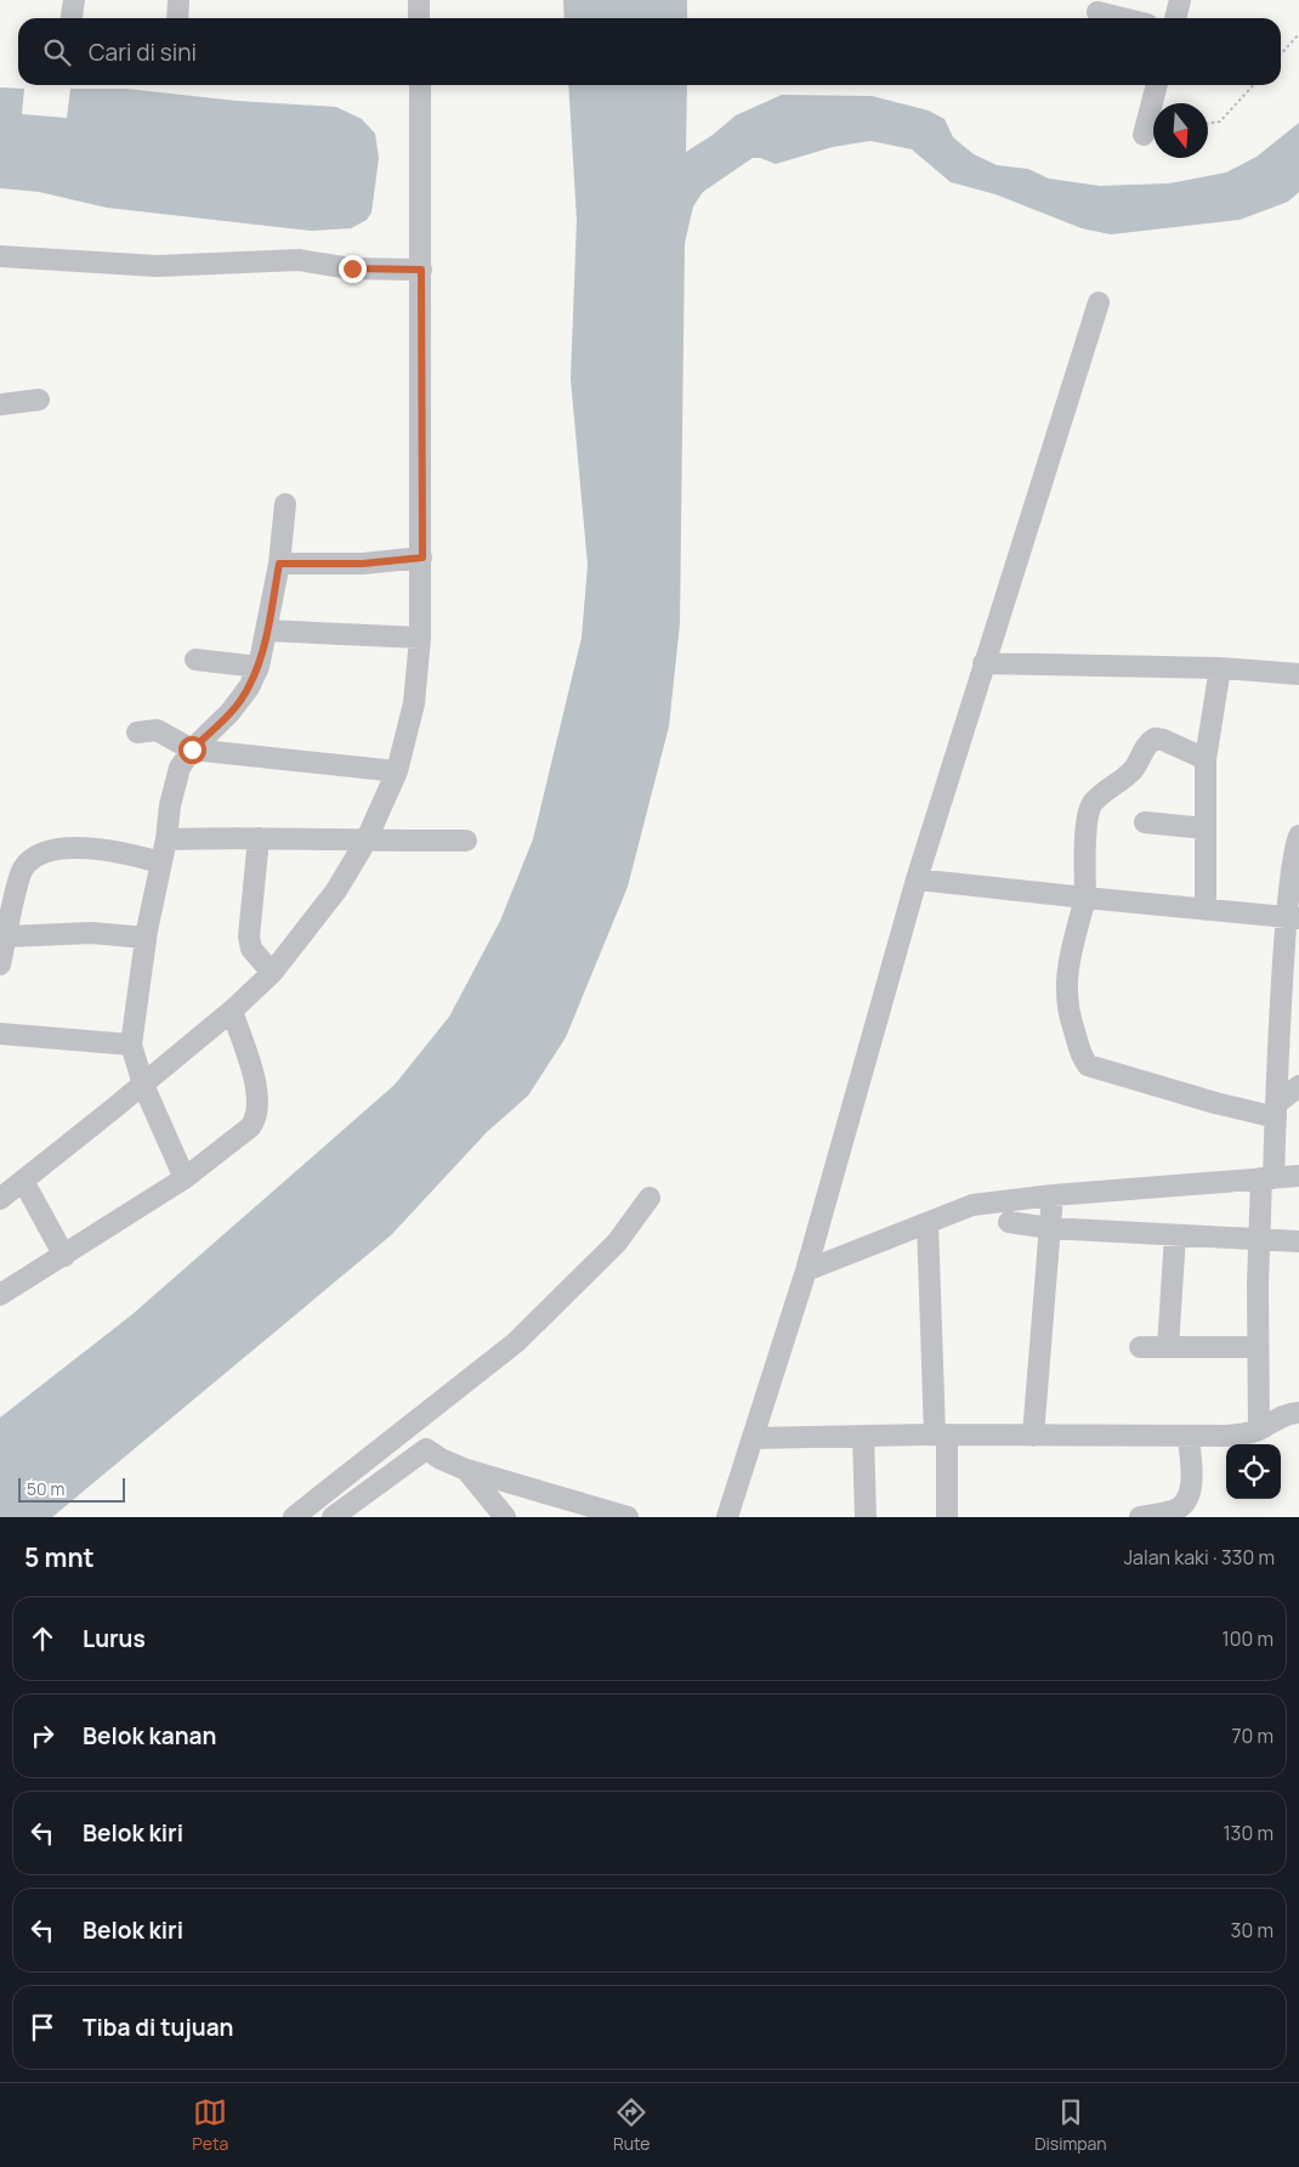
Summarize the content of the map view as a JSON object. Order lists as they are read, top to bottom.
{
  "scale_bar": "50 m",
  "north": "bottom",
  "page": {
    "search": "Cari di sini",
    "scale": "50 m",
    "heading": ["5 mnt", "Jalan kaki · 330 m"],
    "list": [
      ["Lurus", "100 m"],
      ["Belok kanan", "70 m"],
      ["Belok kiri", "130 m"],
      ["Belok kiri", "30 m"],
      "Tiba di tujuan"
    ],
    "nav": ["Peta", "Rute", "Disimpan"]
  }
}
